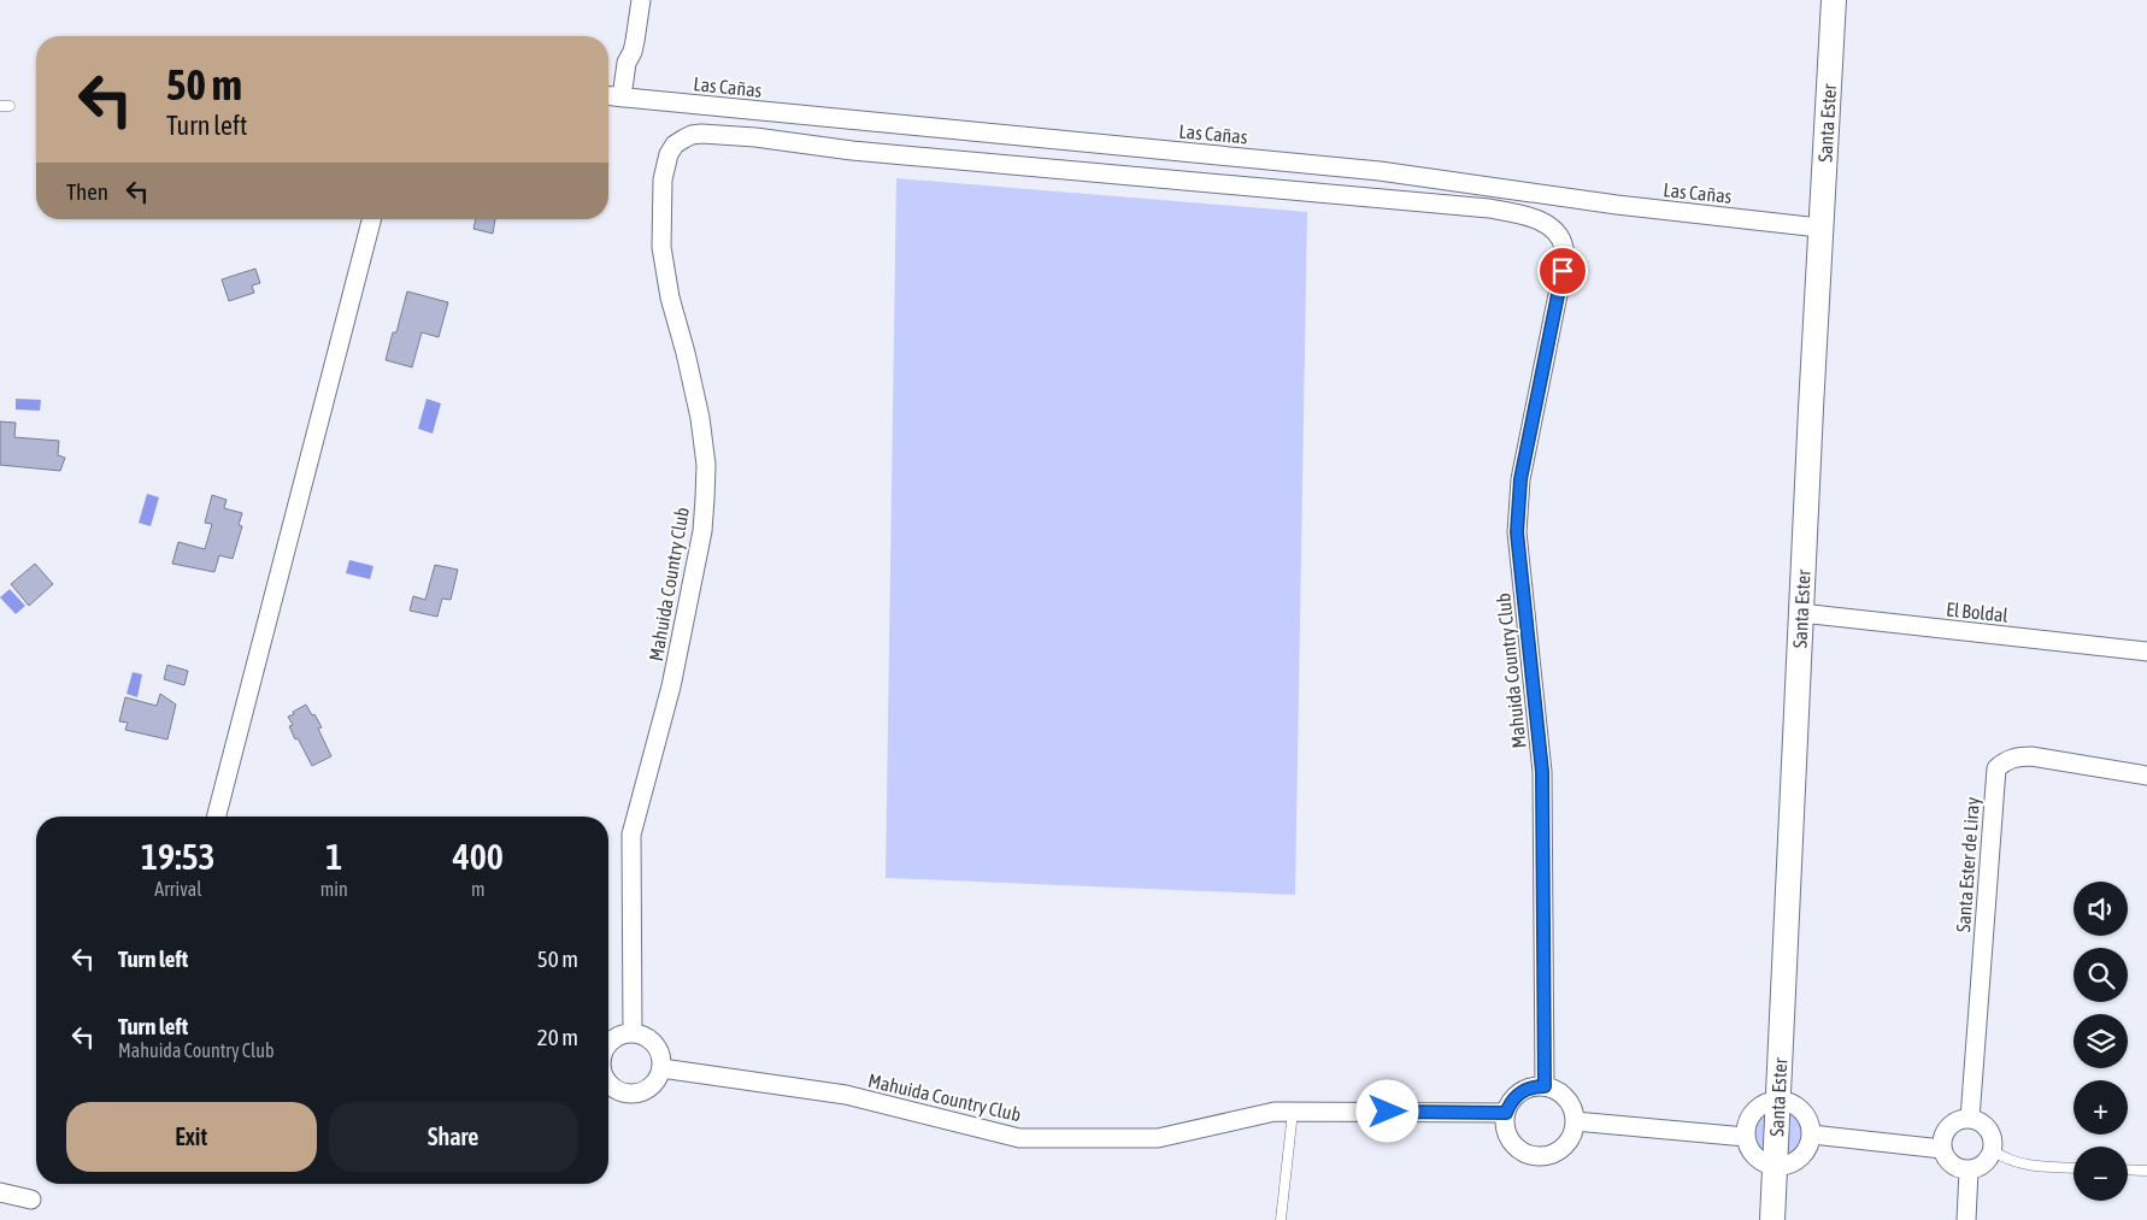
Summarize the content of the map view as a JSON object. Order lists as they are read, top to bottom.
{
  "streets": {
    "street": [
      "Las Cañas",
      "Santa Ester",
      "Mahuida Country Club",
      "El Boldal",
      "Santa Ester de Liray"
    ]
  },
  "crossings": [
    ["Las Cañas", "Santa Ester"],
    ["Santa Ester", "El Boldal"]
  ],
  "page": {
    "turn": ["50 m", "Turn left"],
    "then": "Then",
    "eta": [
      "19:53",
      "Arrival",
      "1",
      "min",
      "400",
      "m"
    ],
    "map_buttons": ["+", "−"],
    "list": [
      {
        "name": "Turn left",
        "value": "50 m"
      },
      {
        "name": "Turn left",
        "note": "Mahuida Country Club",
        "value": "20 m"
      }
    ],
    "buttons": ["Exit", "Share"]
  }
}
